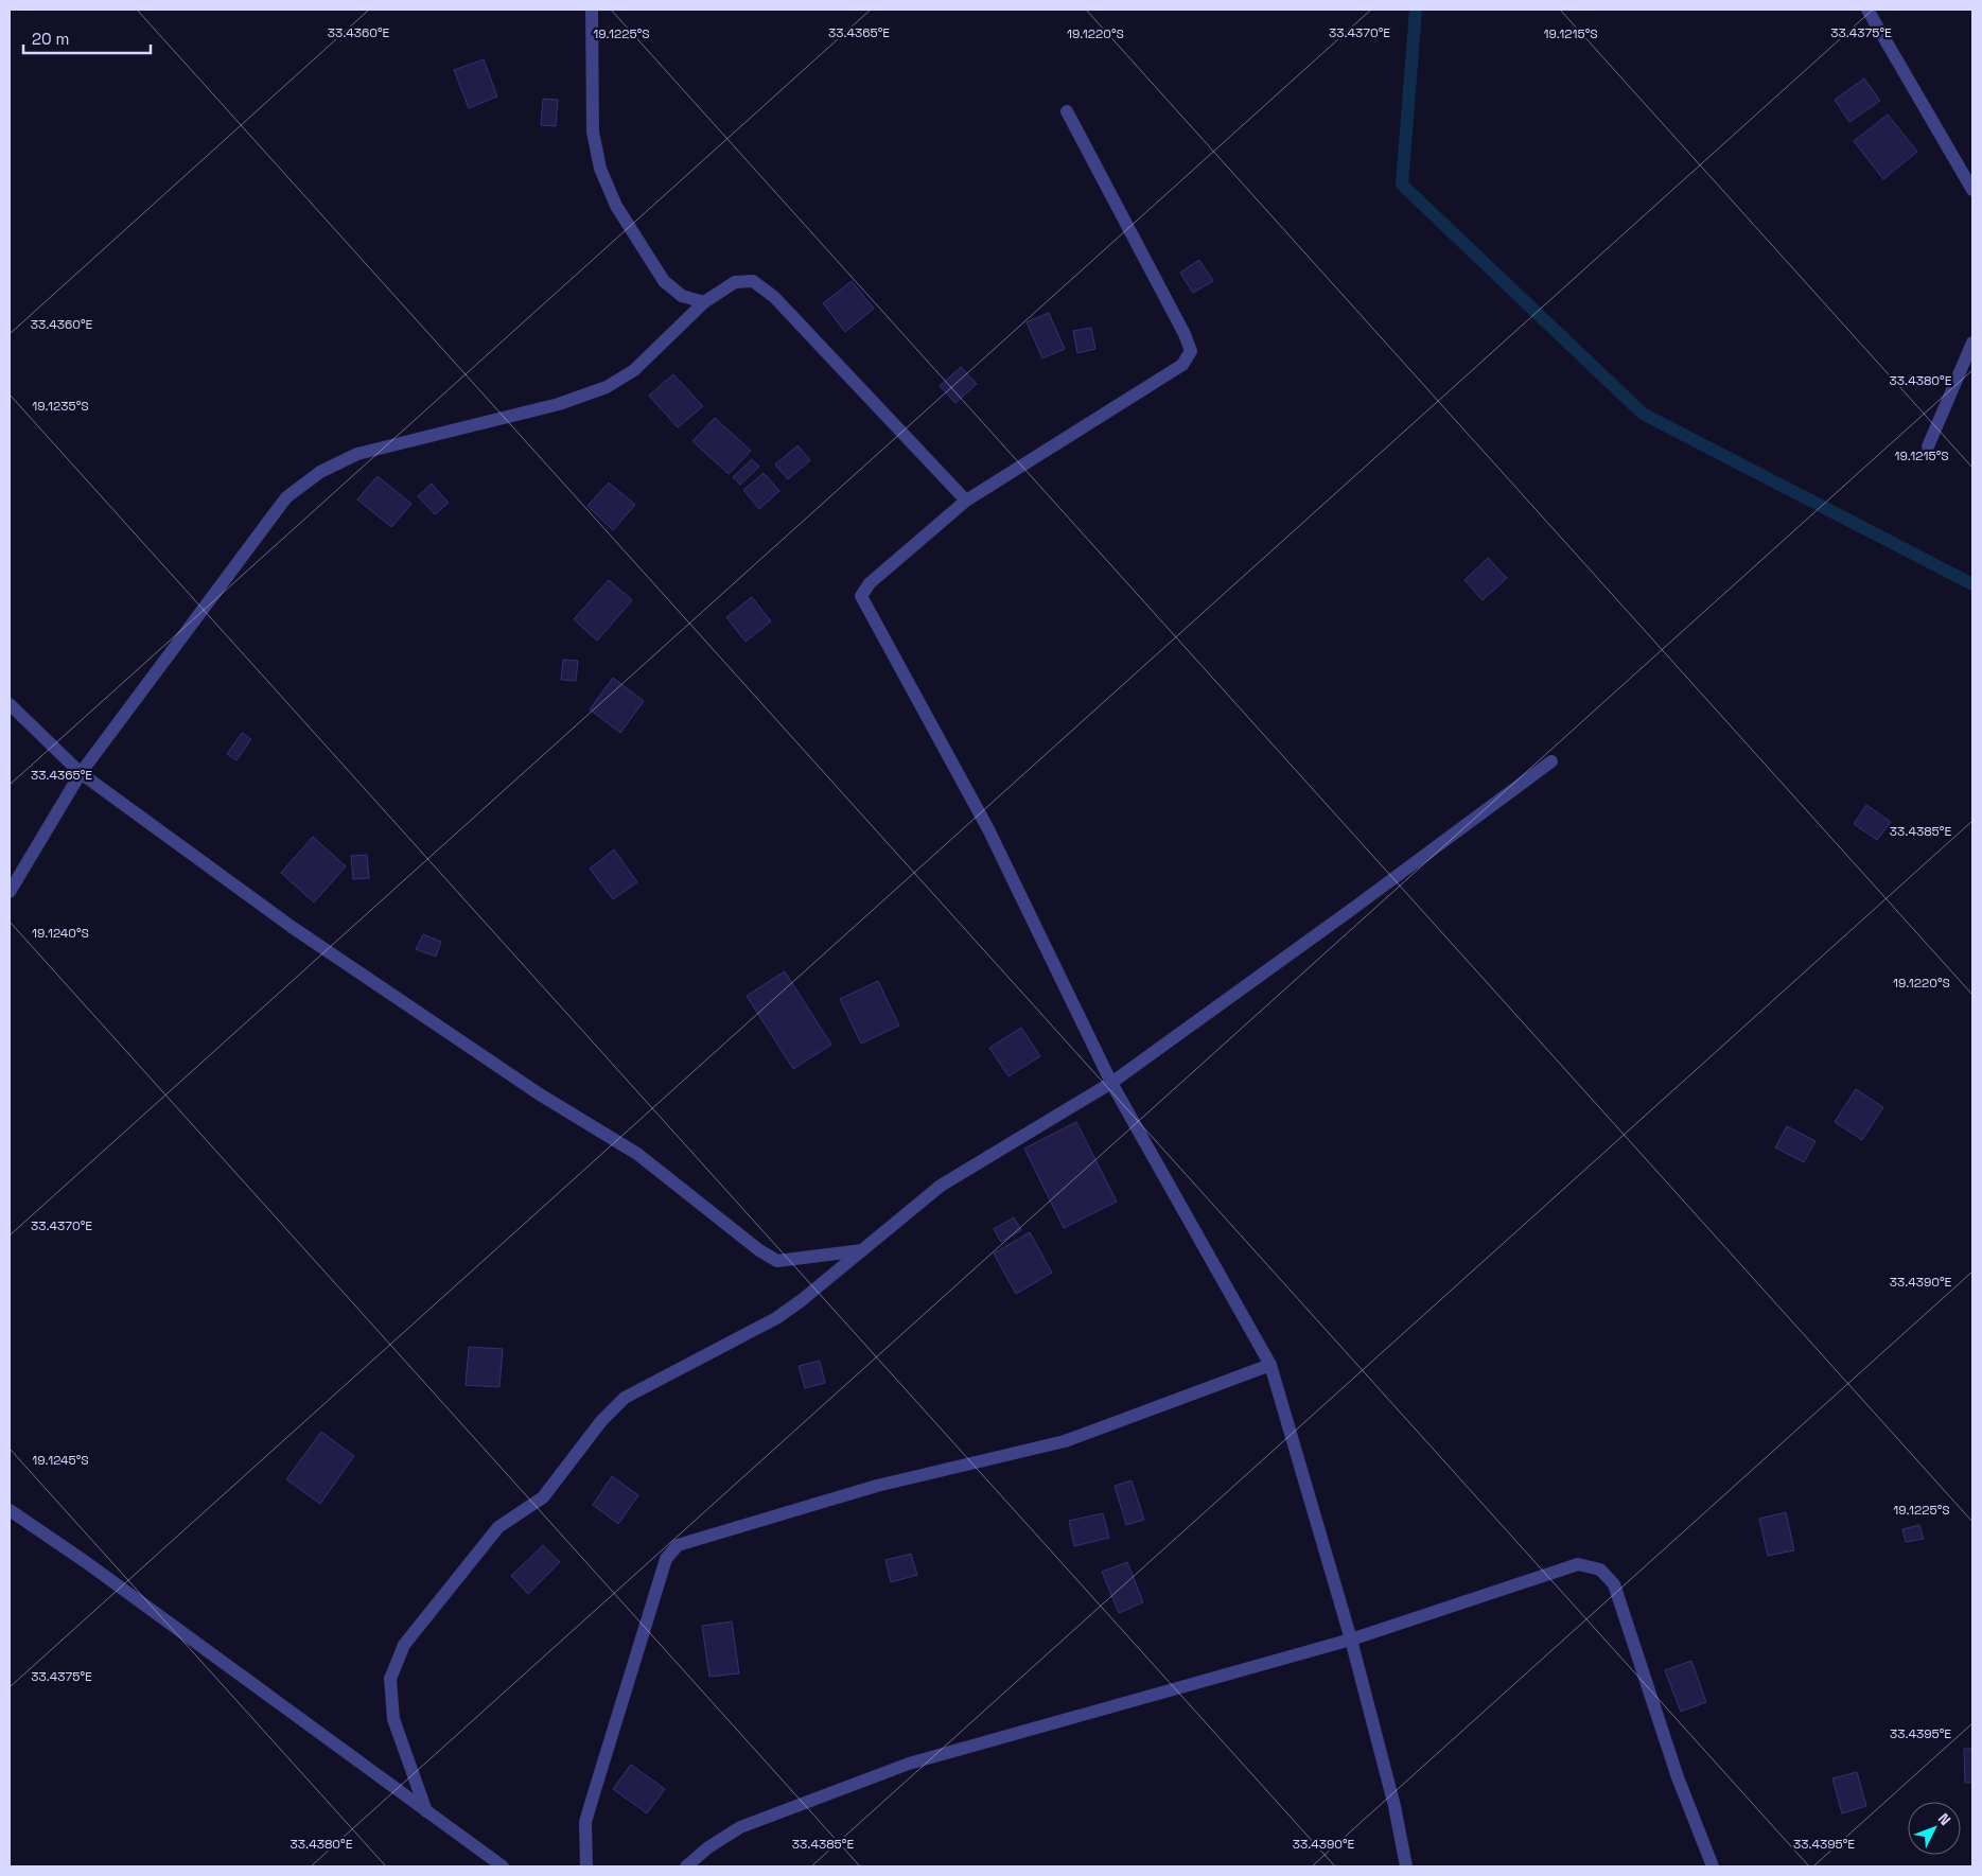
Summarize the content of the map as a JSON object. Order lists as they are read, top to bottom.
{
  "scale_bar": "20 m",
  "north": "top right",
  "coordinates": [
    "33.4360°E",
    "33.4365°E",
    "33.4370°E",
    "33.4375°E",
    "19.1225°S",
    "19.1220°S",
    "19.1215°S",
    "33.4380°E",
    "19.1235°S",
    "33.4385°E",
    "19.1240°S",
    "33.4390°E",
    "19.1245°S",
    "33.4395°E"
  ]
}
